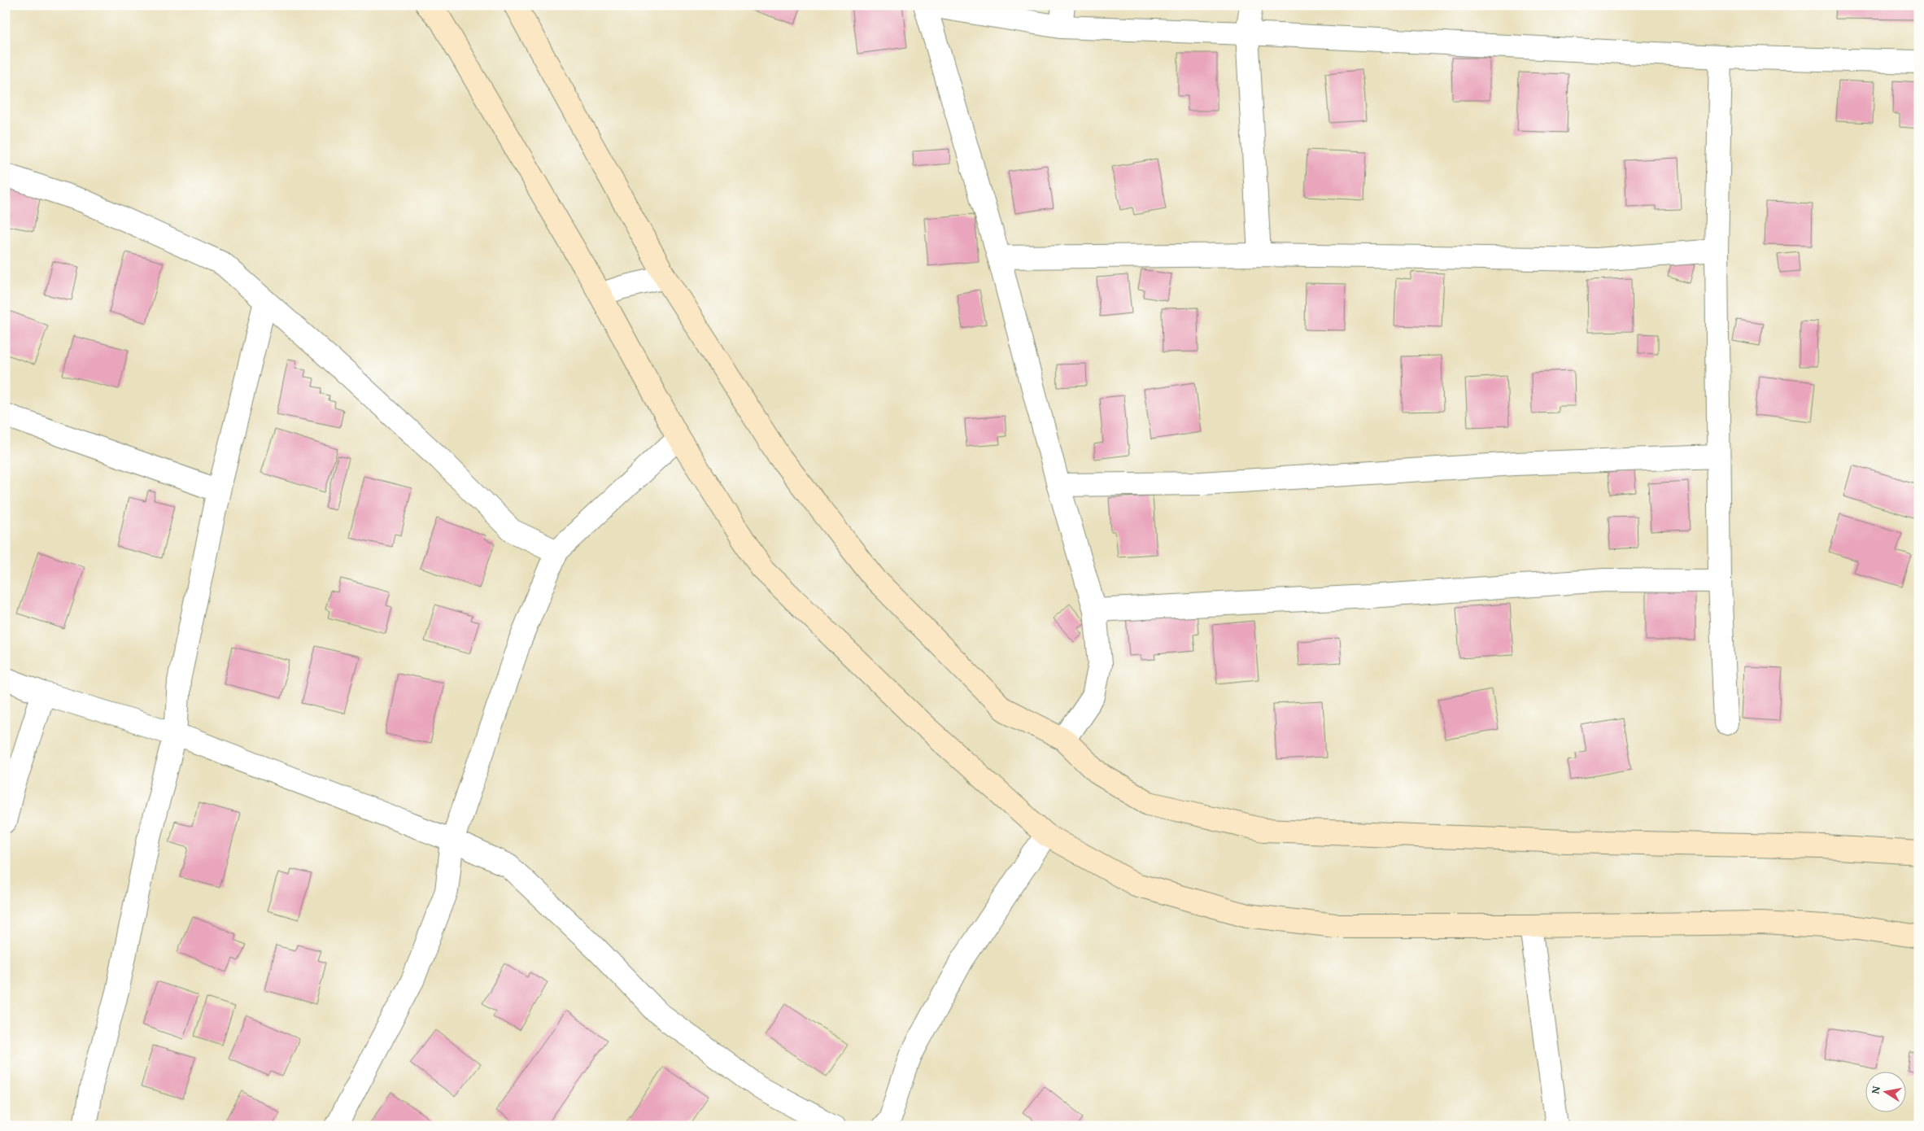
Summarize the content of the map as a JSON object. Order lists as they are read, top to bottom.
{
  "north": "left"
}
